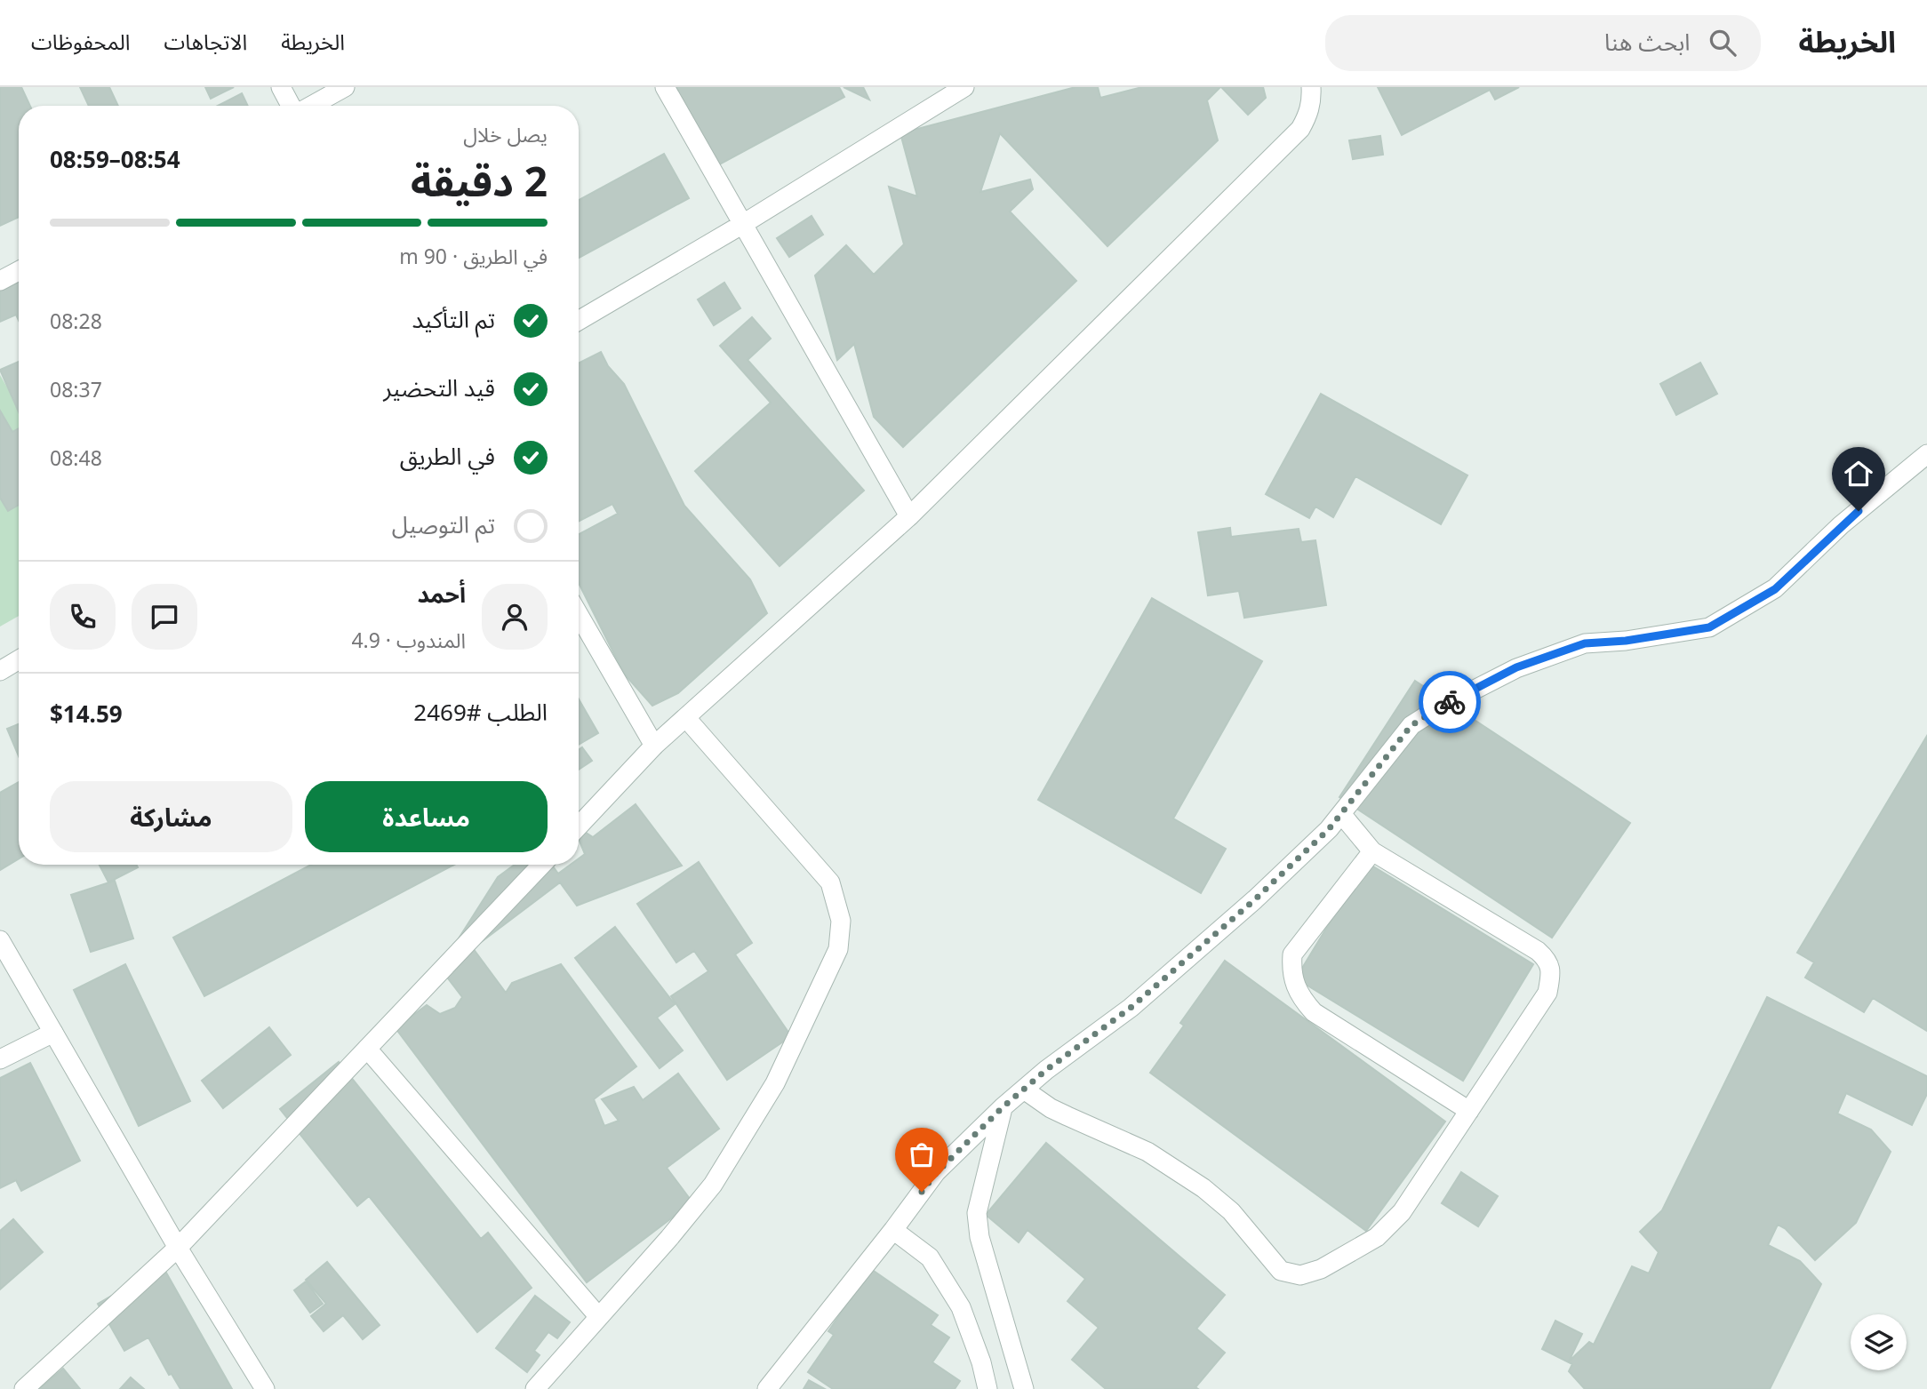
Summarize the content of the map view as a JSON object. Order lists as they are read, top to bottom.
{
  "page": {
    "header": "الخريطة",
    "search": "ابحث هنا",
    "nav": ["الخريطة", "الاتجاهات", "المحفوظات"],
    "heading": ["2 دقيقة", "يصل خلال", "08:54–08:59"],
    "panel": [
      "أحمد",
      "المندوب · 4.9",
      "الطلب #2469",
      "$14.59"
    ],
    "bar": "في الطريق · 90 m",
    "list": [
      ["تم التأكيد", "08:28"],
      ["قيد التحضير", "08:37"],
      ["في الطريق", "08:48"],
      "تم التوصيل"
    ],
    "buttons": ["مساعدة", "مشاركة"]
  }
}
